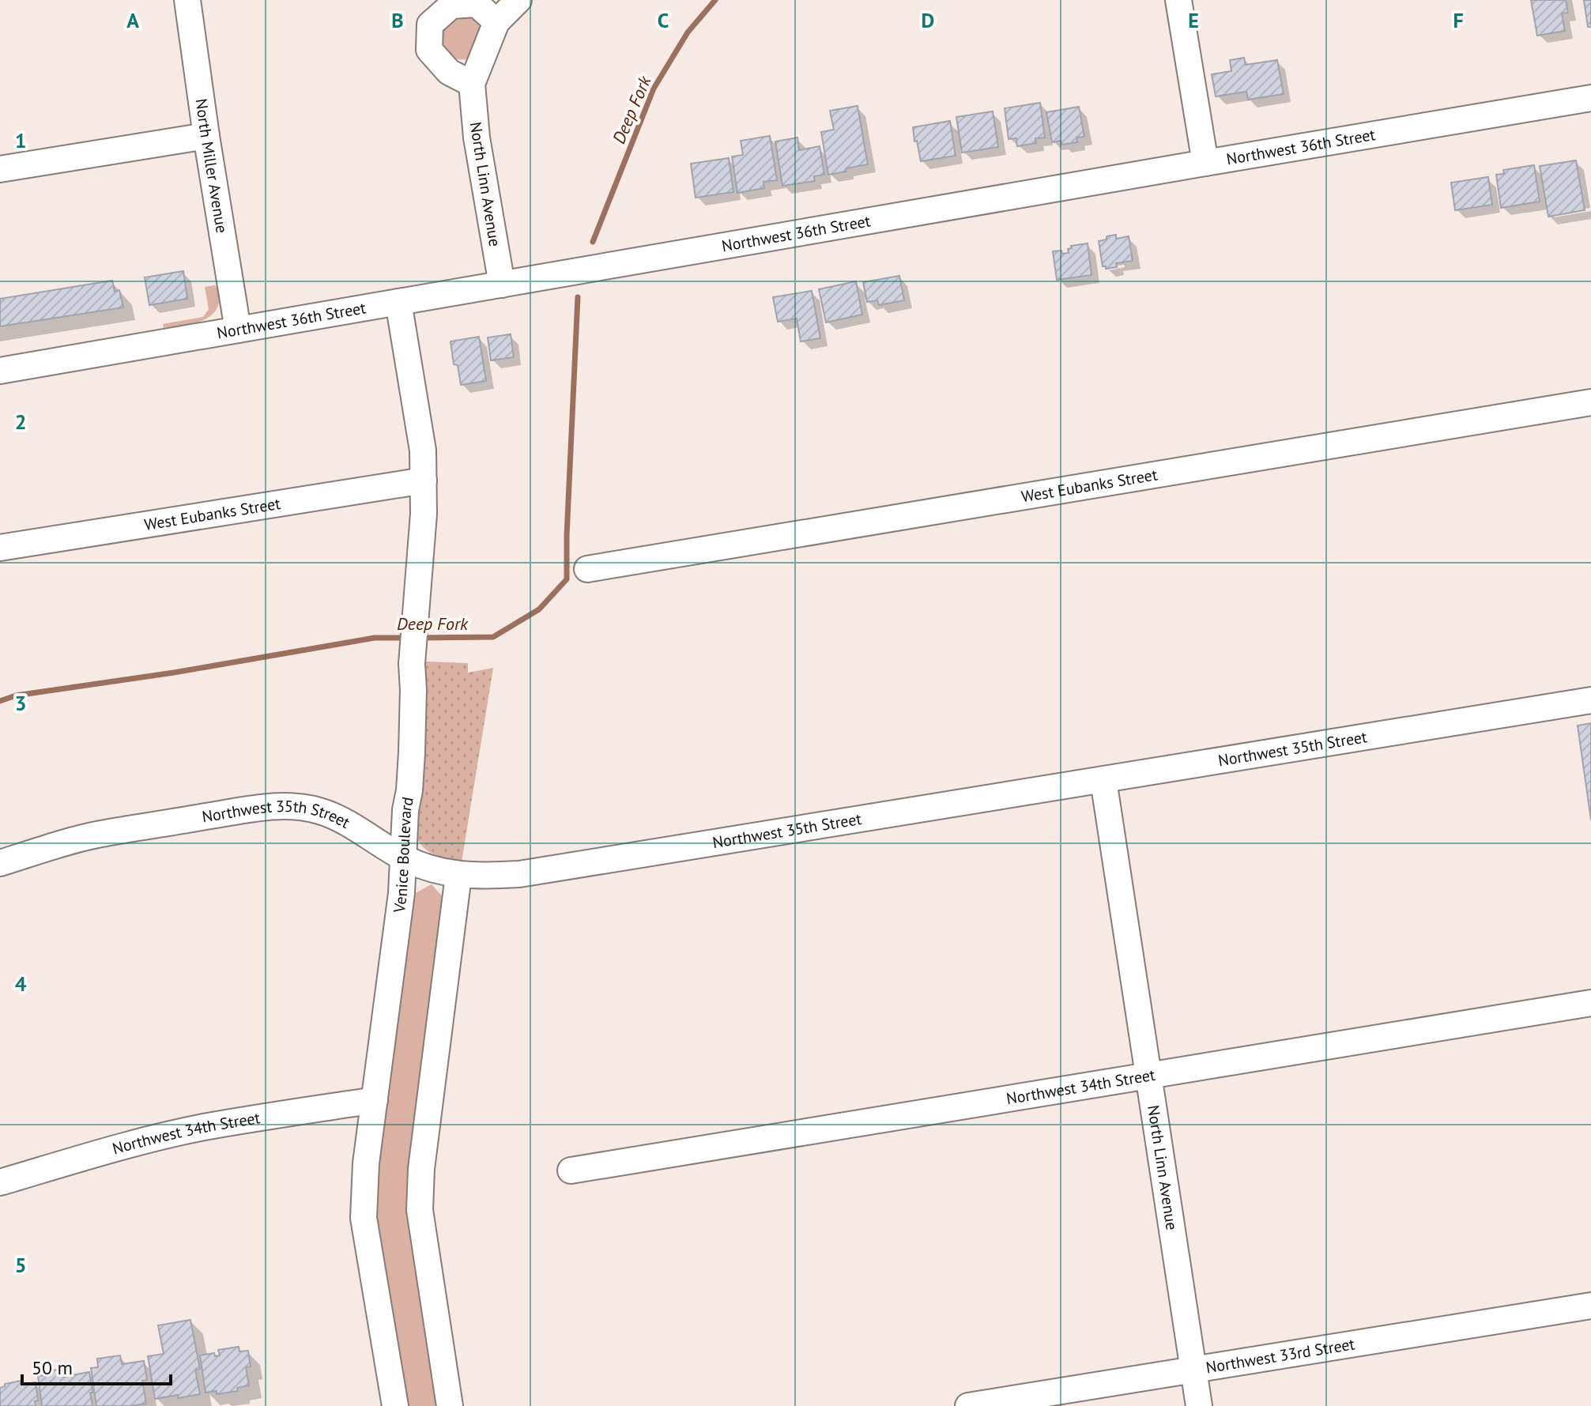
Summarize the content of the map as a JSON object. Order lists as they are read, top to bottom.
{
  "streets": {
    "street": [
      "Northwest 36th Street",
      "North Miller Avenue",
      "North Linn Avenue",
      "West Eubanks Street",
      "Northwest 35th Street",
      "Venice Boulevard",
      "Northwest 34th Street",
      "Northwest 33rd Street"
    ]
  },
  "crossings": [
    ["Northwest 36th Street", "North Miller Avenue"],
    ["Northwest 36th Street", "North Linn Avenue"],
    ["Northwest 36th Street", "Venice Boulevard"],
    ["North Linn Avenue", "Northwest 35th Street"],
    ["North Linn Avenue", "Northwest 34th Street"],
    ["North Linn Avenue", "Northwest 33rd Street"],
    ["West Eubanks Street", "Venice Boulevard"],
    ["Northwest 35th Street", "Venice Boulevard"],
    ["Venice Boulevard", "Northwest 34th Street"]
  ],
  "water": ["Deep Fork"],
  "scale_bar": "50 m",
  "grid": {
    "columns": [
      "A",
      "B",
      "C",
      "D",
      "E",
      "F"
    ],
    "rows": [
      "1",
      "2",
      "3",
      "4",
      "5"
    ]
  }
}
